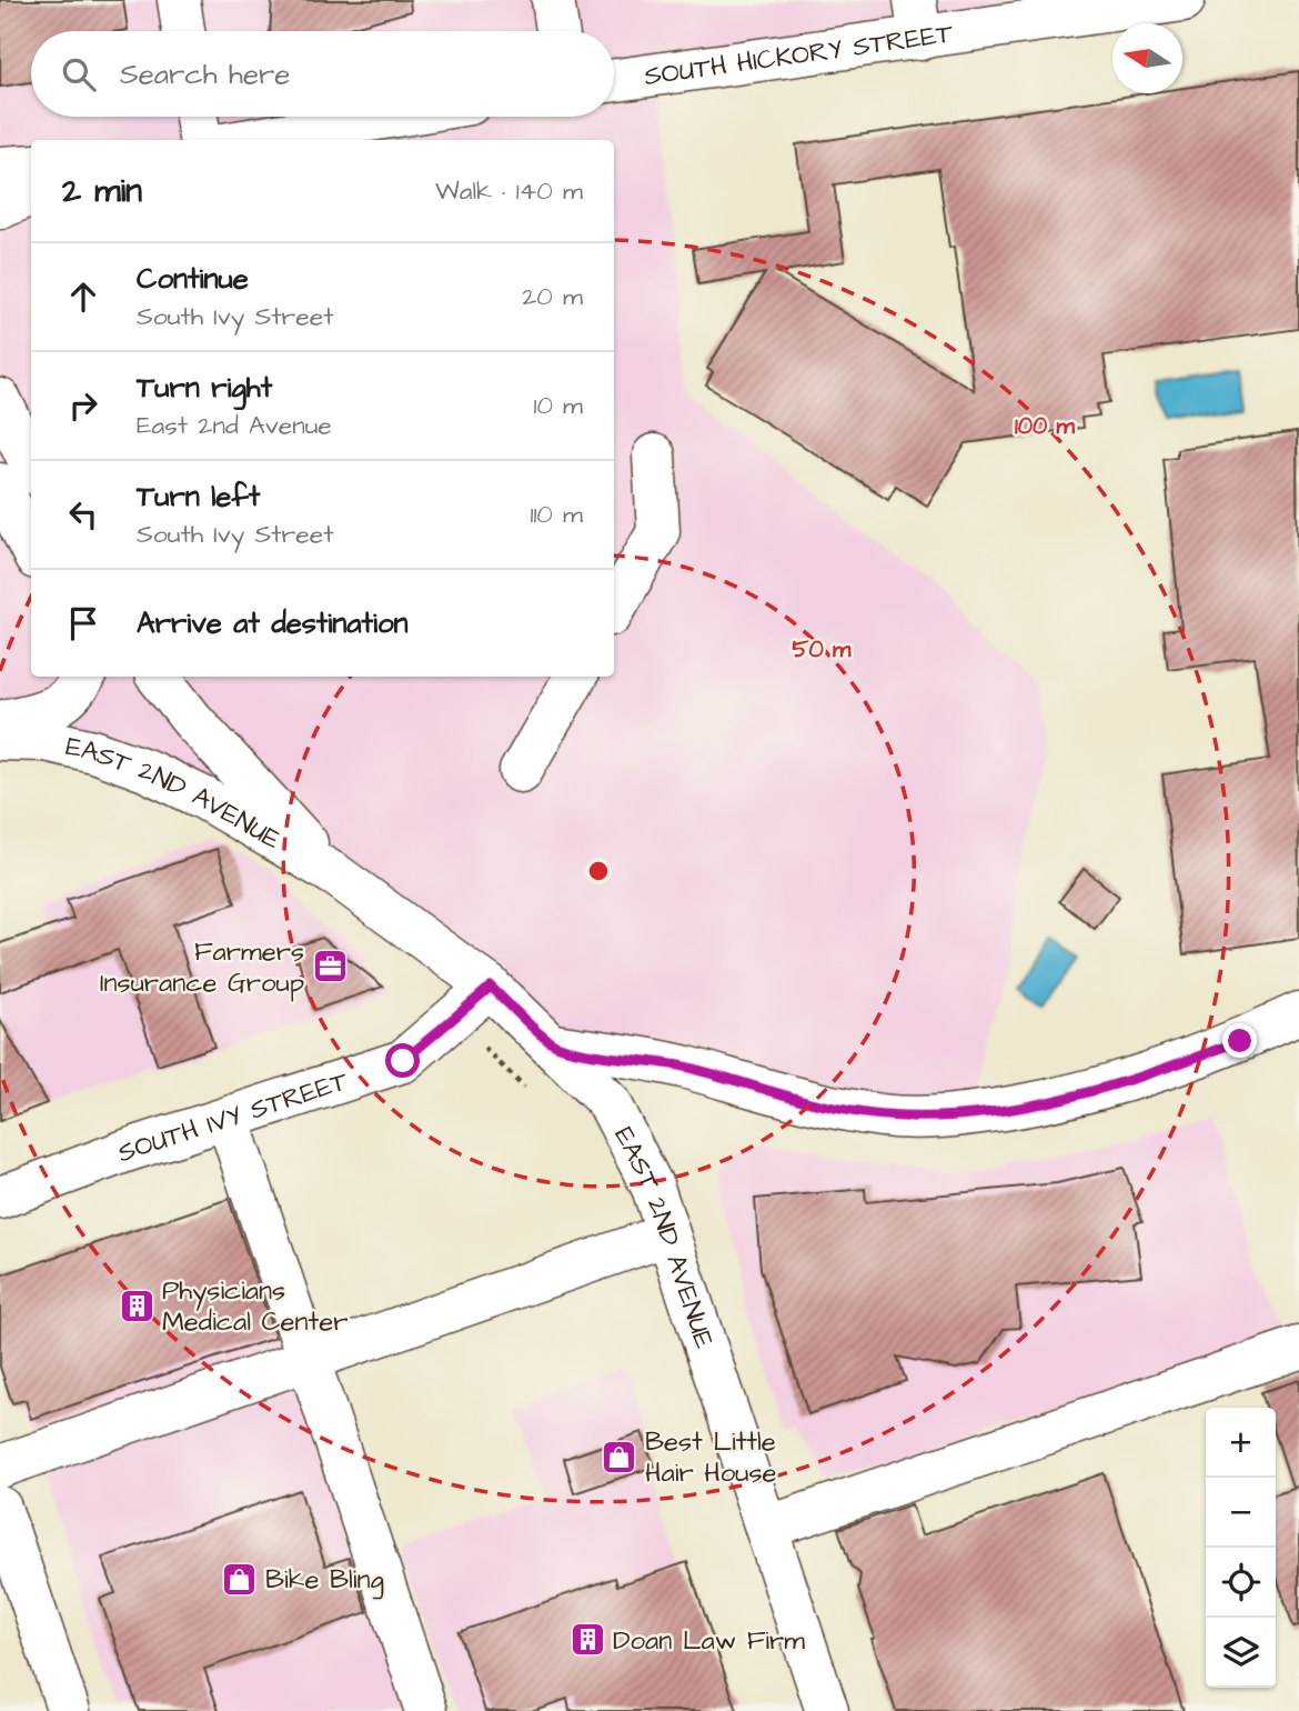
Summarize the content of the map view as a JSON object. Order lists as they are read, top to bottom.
{
  "streets": {
    "street": ["SOUTH HICKORY STREET", "EAST 2ND AVENUE", "SOUTH IVY STREET"]
  },
  "crossings": [
    ["EAST 2ND AVENUE", "SOUTH IVY STREET"]
  ],
  "places": {
    "office": ["Farmers Insurance Group"],
    "building": ["Physicians Medical Center", "Doan Law Firm"],
    "shop": ["Best Little Hair House", "Bike Bling"]
  },
  "north": "left",
  "page": {
    "search": "Search here",
    "heading": ["2 min", "Walk · 140 m"],
    "list": [
      ["Continue", "South Ivy Street", "20 m"],
      ["Turn right", "East 2nd Avenue", "10 m"],
      ["Turn left", "South Ivy Street", "110 m"],
      "Arrive at destination"
    ],
    "map_buttons": ["+", "−"]
  },
  "rings": ["100 m", "50 m"]
}
